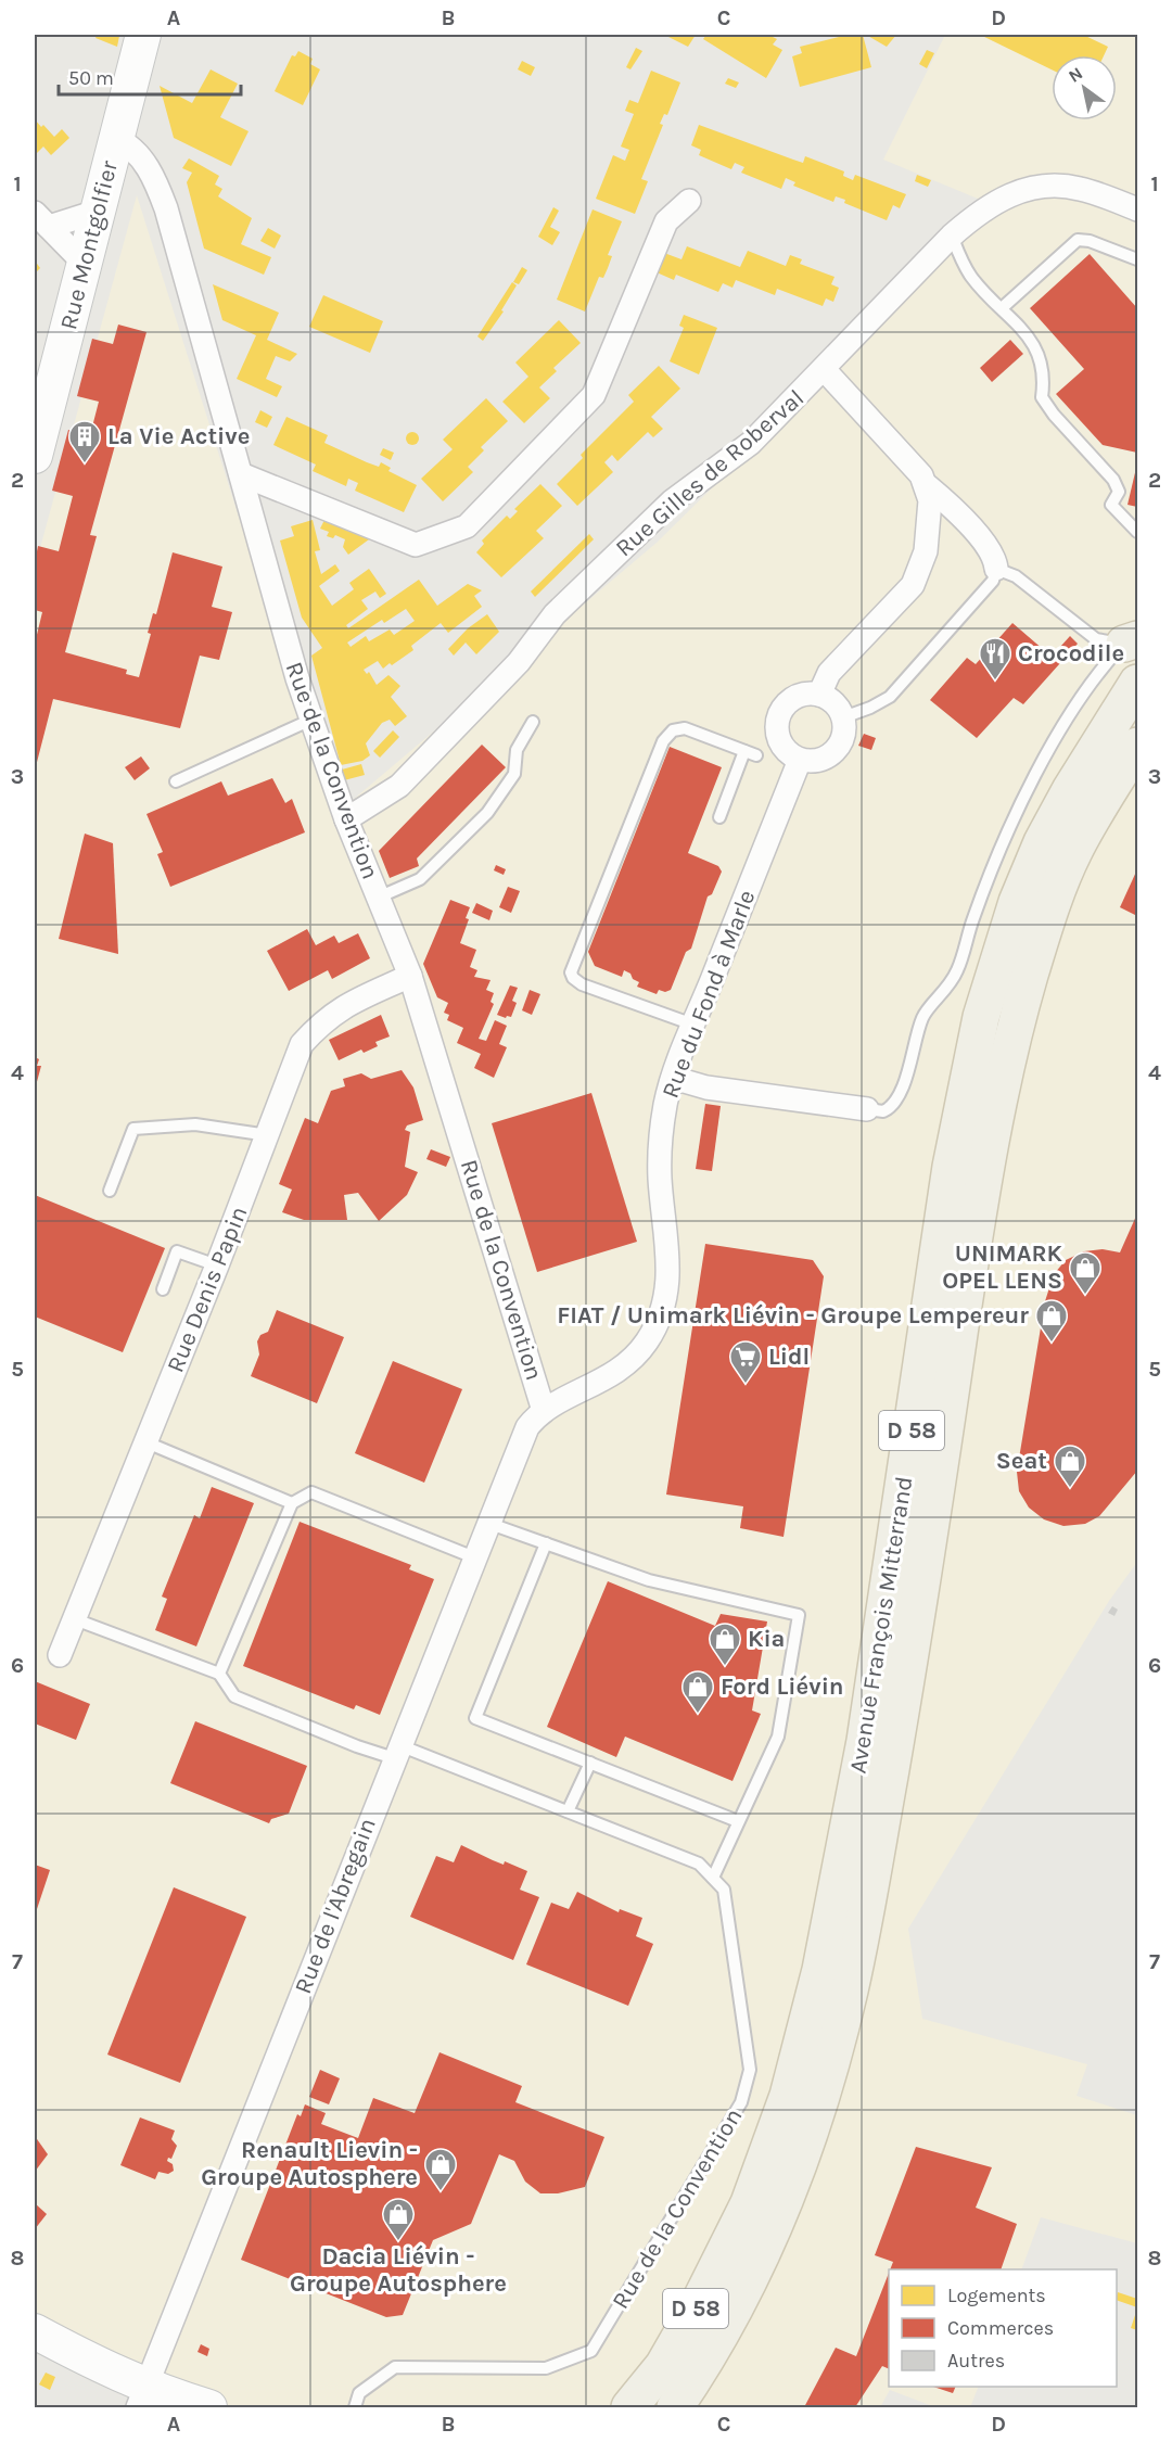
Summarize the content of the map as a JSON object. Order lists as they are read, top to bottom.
{
  "streets": {
    "main road": ["D 58", "Avenue François Mitterrand"],
    "street": [
      "Rue Montgolfier",
      "Rue Gilles de Roberval",
      "Rue de la Convention",
      "Rue du Fond à Marle",
      "Rue Denis Papin",
      "Rue de l'Abregain"
    ]
  },
  "crossings": [
    ["Rue Montgolfier", "Rue de la Convention"],
    ["Rue Gilles de Roberval", "Rue de la Convention"],
    ["Rue de la Convention", "Rue du Fond à Marle"],
    ["Rue de la Convention", "Rue Denis Papin"],
    ["Rue de la Convention", "Rue de l'Abregain"],
    ["Rue du Fond à Marle", "Rue de l'Abregain"]
  ],
  "places": {
    "building": ["La Vie Active"],
    "restaurant": ["Crocodile"],
    "shop": [
      "UNIMARK OPEL LENS",
      "FIAT / Unimark Liévin - Groupe Lempereur",
      "Seat",
      "Kia",
      "Ford Liévin",
      "Renault Lievin - Groupe Autosphere",
      "Dacia Liévin - Groupe Autosphere"
    ],
    "supermarket": ["Lidl"]
  },
  "legend": ["Logements", "Commerces", "Autres"],
  "scale_bar": "50 m",
  "north": "top left",
  "grid": {
    "columns": [
      "A",
      "B",
      "C",
      "D"
    ],
    "rows": [
      "1",
      "2",
      "3",
      "4",
      "5",
      "6",
      "7",
      "8"
    ]
  }
}
